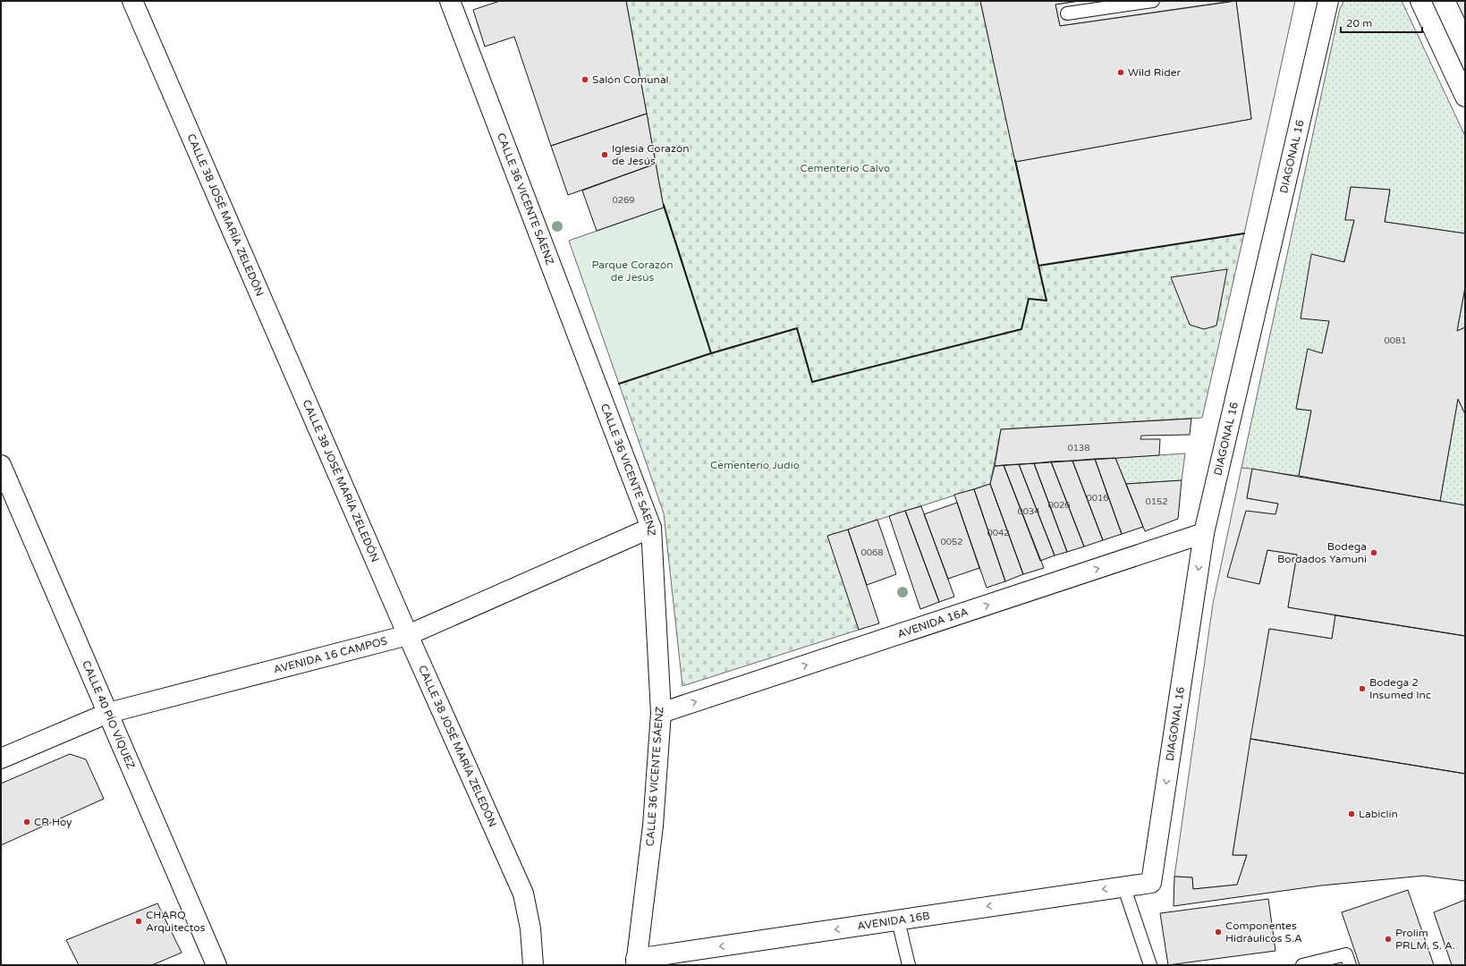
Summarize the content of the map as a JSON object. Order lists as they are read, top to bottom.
{
  "streets": {
    "street": [
      "DIAGONAL 16",
      "CALLE 36 VICENTE SÁENZ",
      "CALLE 38 JOSÉ MARÍA ZELEDÓN",
      "AVENIDA 16A",
      "AVENIDA 16 CAMPOS",
      "CALLE 40 PÍO VÍQUEZ",
      "AVENIDA 16B"
    ]
  },
  "crossings": [
    ["DIAGONAL 16", "AVENIDA 16A"],
    ["DIAGONAL 16", "AVENIDA 16B"],
    ["CALLE 36 VICENTE SÁENZ", "AVENIDA 16A"],
    ["CALLE 36 VICENTE SÁENZ", "AVENIDA 16 CAMPOS"],
    ["CALLE 36 VICENTE SÁENZ", "AVENIDA 16B"],
    ["CALLE 38 JOSÉ MARÍA ZELEDÓN", "AVENIDA 16 CAMPOS"],
    ["AVENIDA 16 CAMPOS", "CALLE 40 PÍO VÍQUEZ"]
  ],
  "one_way": ["DIAGONAL 16", "AVENIDA 16A", "AVENIDA 16B"],
  "parks": ["Cementerio Calvo", "Parque Corazón de Jesús", "Cementerio Judío"],
  "places": [
    "Wild Rider",
    "Salón Comunal",
    "Iglesia Corazón de Jesús",
    "Bodega Bordados Yamuni",
    "Bodega 2 Insumed Inc",
    "Labiclin",
    "CR Hoy",
    "CHARQ Arquitectos",
    "Componentes Hidráulicos S.A",
    "Prolim PRLM, S. A."
  ],
  "house_numbers": [
    "0269",
    "0081",
    "0138",
    "0016",
    "0152",
    "0026",
    "0034",
    "0042",
    "0052",
    "0068"
  ],
  "scale_bar": "20 m"
}
